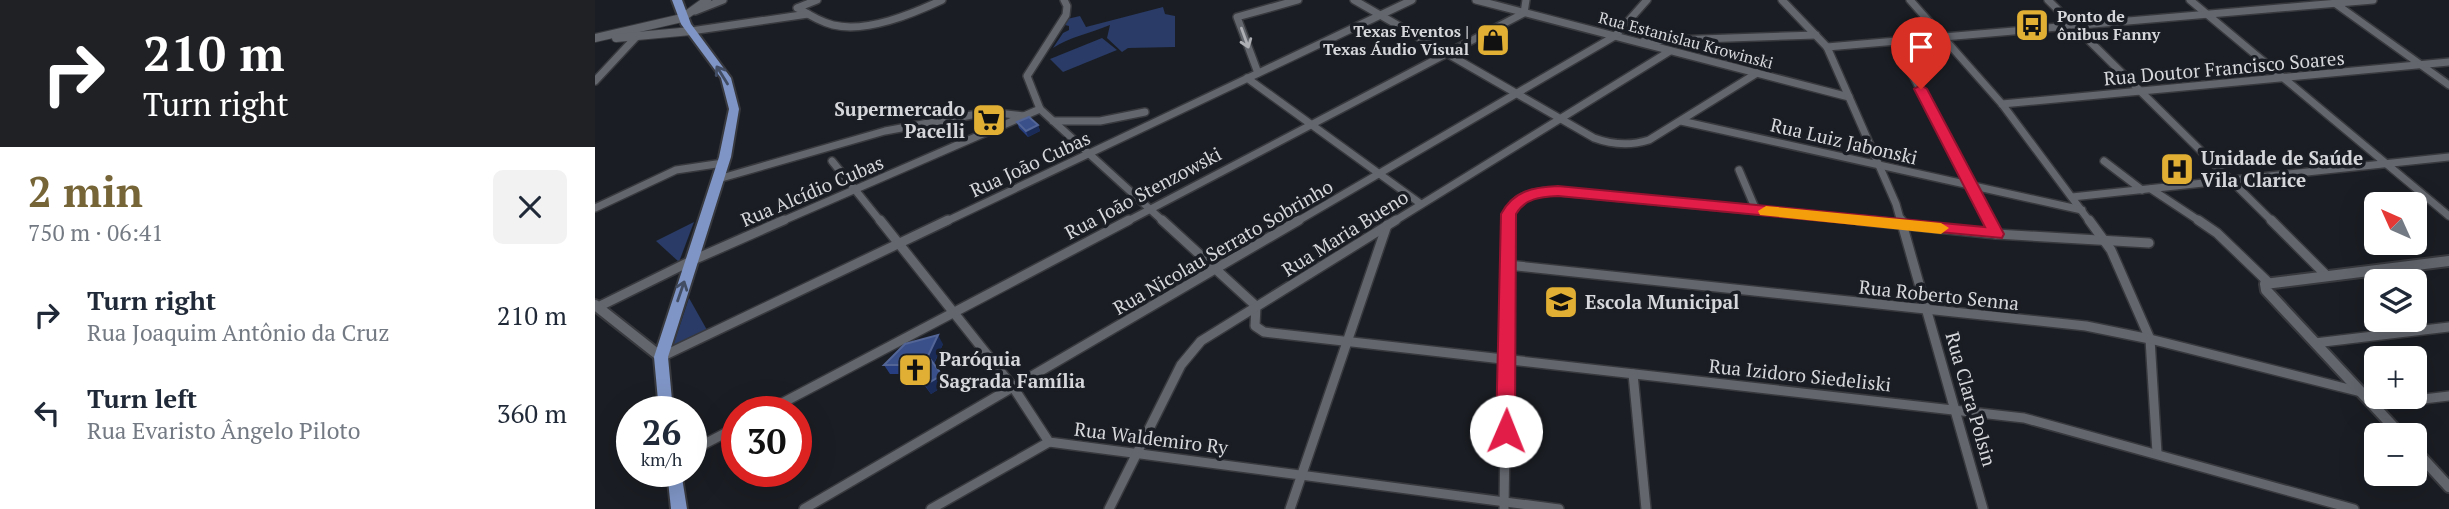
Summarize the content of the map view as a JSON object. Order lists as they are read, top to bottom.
{
  "streets": {
    "street": [
      "Rua Estanislau Krowinski",
      "Rua Doutor Francisco Soares",
      "Rua Luiz Jabonski",
      "Rua João Cubas",
      "Rua Alcídio Cubas",
      "Rua João Stenzowski",
      "Rua Maria Bueno",
      "Rua Nicolau Serrato Sobrinho",
      "Rua Roberto Senna",
      "Rua Izidoro Siedeliski",
      "Rua Clara Polsin",
      "Rua Waldemiro Ry"
    ]
  },
  "crossings": [
    ["Rua Estanislau Krowinski", "Rua João Stenzowski"],
    ["Rua Estanislau Krowinski", "Rua Maria Bueno"],
    ["Rua Estanislau Krowinski", "Rua Nicolau Serrato Sobrinho"],
    ["Rua Estanislau Krowinski", "Rua Clara Polsin"],
    ["Rua Luiz Jabonski", "Rua Clara Polsin"],
    ["Rua João Cubas", "Rua Waldemiro Ry"],
    ["Rua Alcídio Cubas", "Rua Waldemiro Ry"],
    ["Rua João Stenzowski", "Rua Waldemiro Ry"],
    ["Rua Maria Bueno", "Rua Izidoro Siedeliski"],
    ["Rua Maria Bueno", "Rua Waldemiro Ry"],
    ["Rua Nicolau Serrato Sobrinho", "Rua Waldemiro Ry"],
    ["Rua Roberto Senna", "Rua Clara Polsin"],
    ["Rua Izidoro Siedeliski", "Rua Clara Polsin"]
  ],
  "places": {
    "bus stop": ["Ponto de ônibus Fanny"],
    "shop": ["Texas Eventos | Texas Áudio Visual"],
    "supermarket": ["Supermercado Pacelli"],
    "hospital": ["Unidade de Saúde Vila Clarice"],
    "school or university": ["Escola Municipal"],
    "church": ["Paróquia Sagrada Família"]
  },
  "north": "top left",
  "page": {
    "turn": ["210 m", "Turn right"],
    "heading": ["2 min", "750 m · 06:41"],
    "map_buttons": ["+", "−"],
    "list": [
      {
        "name": "Turn right",
        "note": "Rua Joaquim Antônio da Cruz",
        "value": "210 m"
      },
      {
        "name": "Turn left",
        "note": "Rua Evaristo Ângelo Piloto",
        "value": "360 m"
      }
    ],
    "speed": "26 km/h",
    "limit": "30"
  }
}
